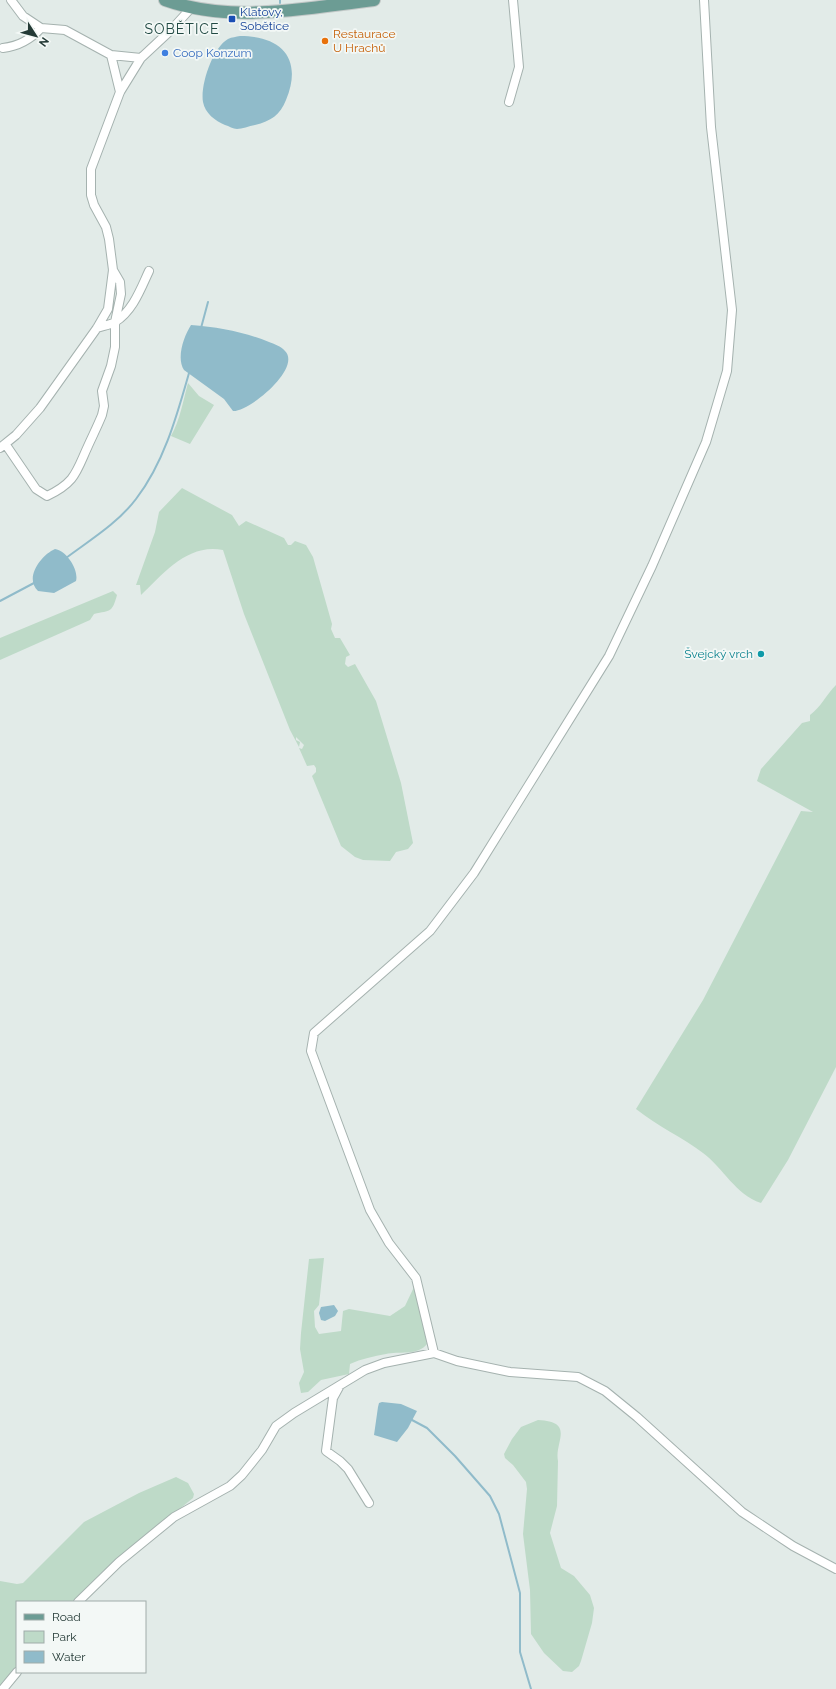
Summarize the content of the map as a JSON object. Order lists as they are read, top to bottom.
{
  "districts": ["SOBĚTICE"],
  "places": {
    "transit": ["Klatovy, Sobětice"],
    "other": ["Restaurace U Hrachů", "Coop Konzum", "Švejcký vrch"]
  },
  "legend": ["Road", "Park", "Water"],
  "north": "bottom right"
}
